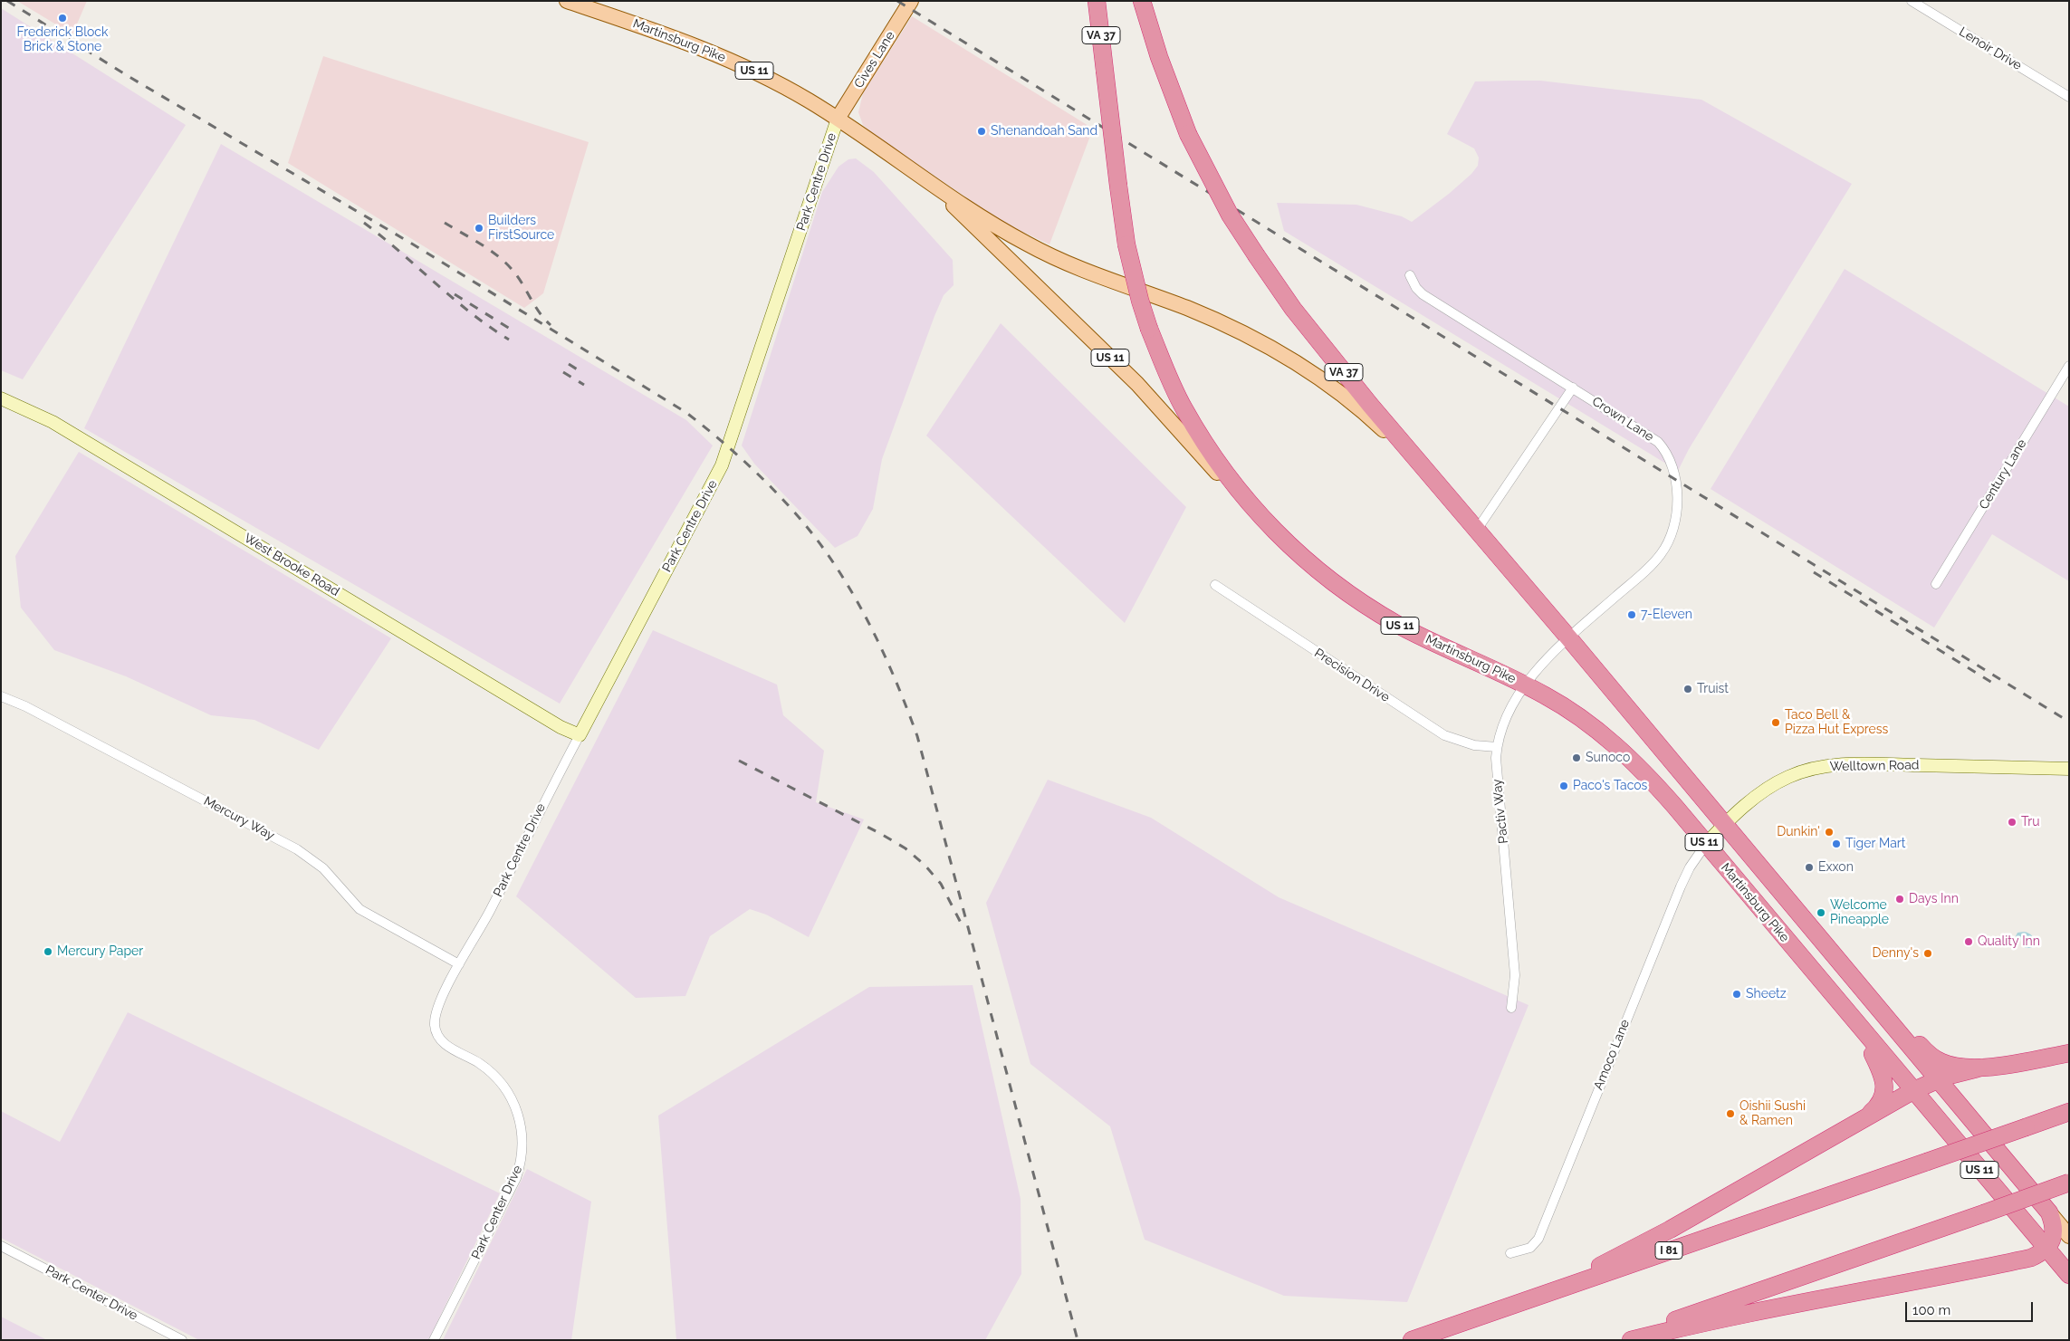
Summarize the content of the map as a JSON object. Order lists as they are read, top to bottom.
{
  "streets": {
    "highway": [
      "VA 37",
      "Martinsburg Pike",
      "US 11",
      "I 81"
    ],
    "main road": ["Cives Lane"],
    "street": [
      "Lenoir Drive",
      "Park Centre Drive",
      "Crown Lane",
      "Century Lane",
      "West Brooke Road",
      "Precision Drive",
      "Welltown Road",
      "Pactiv Way",
      "Mercury Way",
      "Amoco Lane",
      "Park Center Drive"
    ]
  },
  "crossings": [
    ["VA 37", "Martinsburg Pike"],
    ["VA 37", "US 11"],
    ["Martinsburg Pike", "Cives Lane"],
    ["Martinsburg Pike", "US 11"],
    ["Martinsburg Pike", "Park Centre Drive"],
    ["Martinsburg Pike", "Crown Lane"],
    ["Martinsburg Pike", "Welltown Road"],
    ["Martinsburg Pike", "Pactiv Way"],
    ["Martinsburg Pike", "Amoco Lane"],
    ["Cives Lane", "Park Centre Drive"],
    ["Park Centre Drive", "West Brooke Road"],
    ["Park Centre Drive", "Park Center Drive"],
    ["Crown Lane", "Pactiv Way"],
    ["Precision Drive", "Pactiv Way"],
    ["Welltown Road", "Amoco Lane"],
    ["Mercury Way", "Park Center Drive"]
  ],
  "places": [
    "Frederick Block Brick & Stone",
    "Shenandoah Sand",
    "Builders FirstSource",
    "7-Eleven",
    "Truist",
    "Taco Bell & Pizza Hut Express",
    "Sunoco",
    "Paco's Tacos",
    "Tru",
    "Dunkin'",
    "Tiger Mart",
    "Exxon",
    "Days Inn",
    "Welcome Pineapple",
    "Quality Inn",
    "Mercury Paper",
    "Denny's",
    "Sheetz",
    "Oishii Sushi & Ramen"
  ],
  "scale_bar": "100 m"
}
